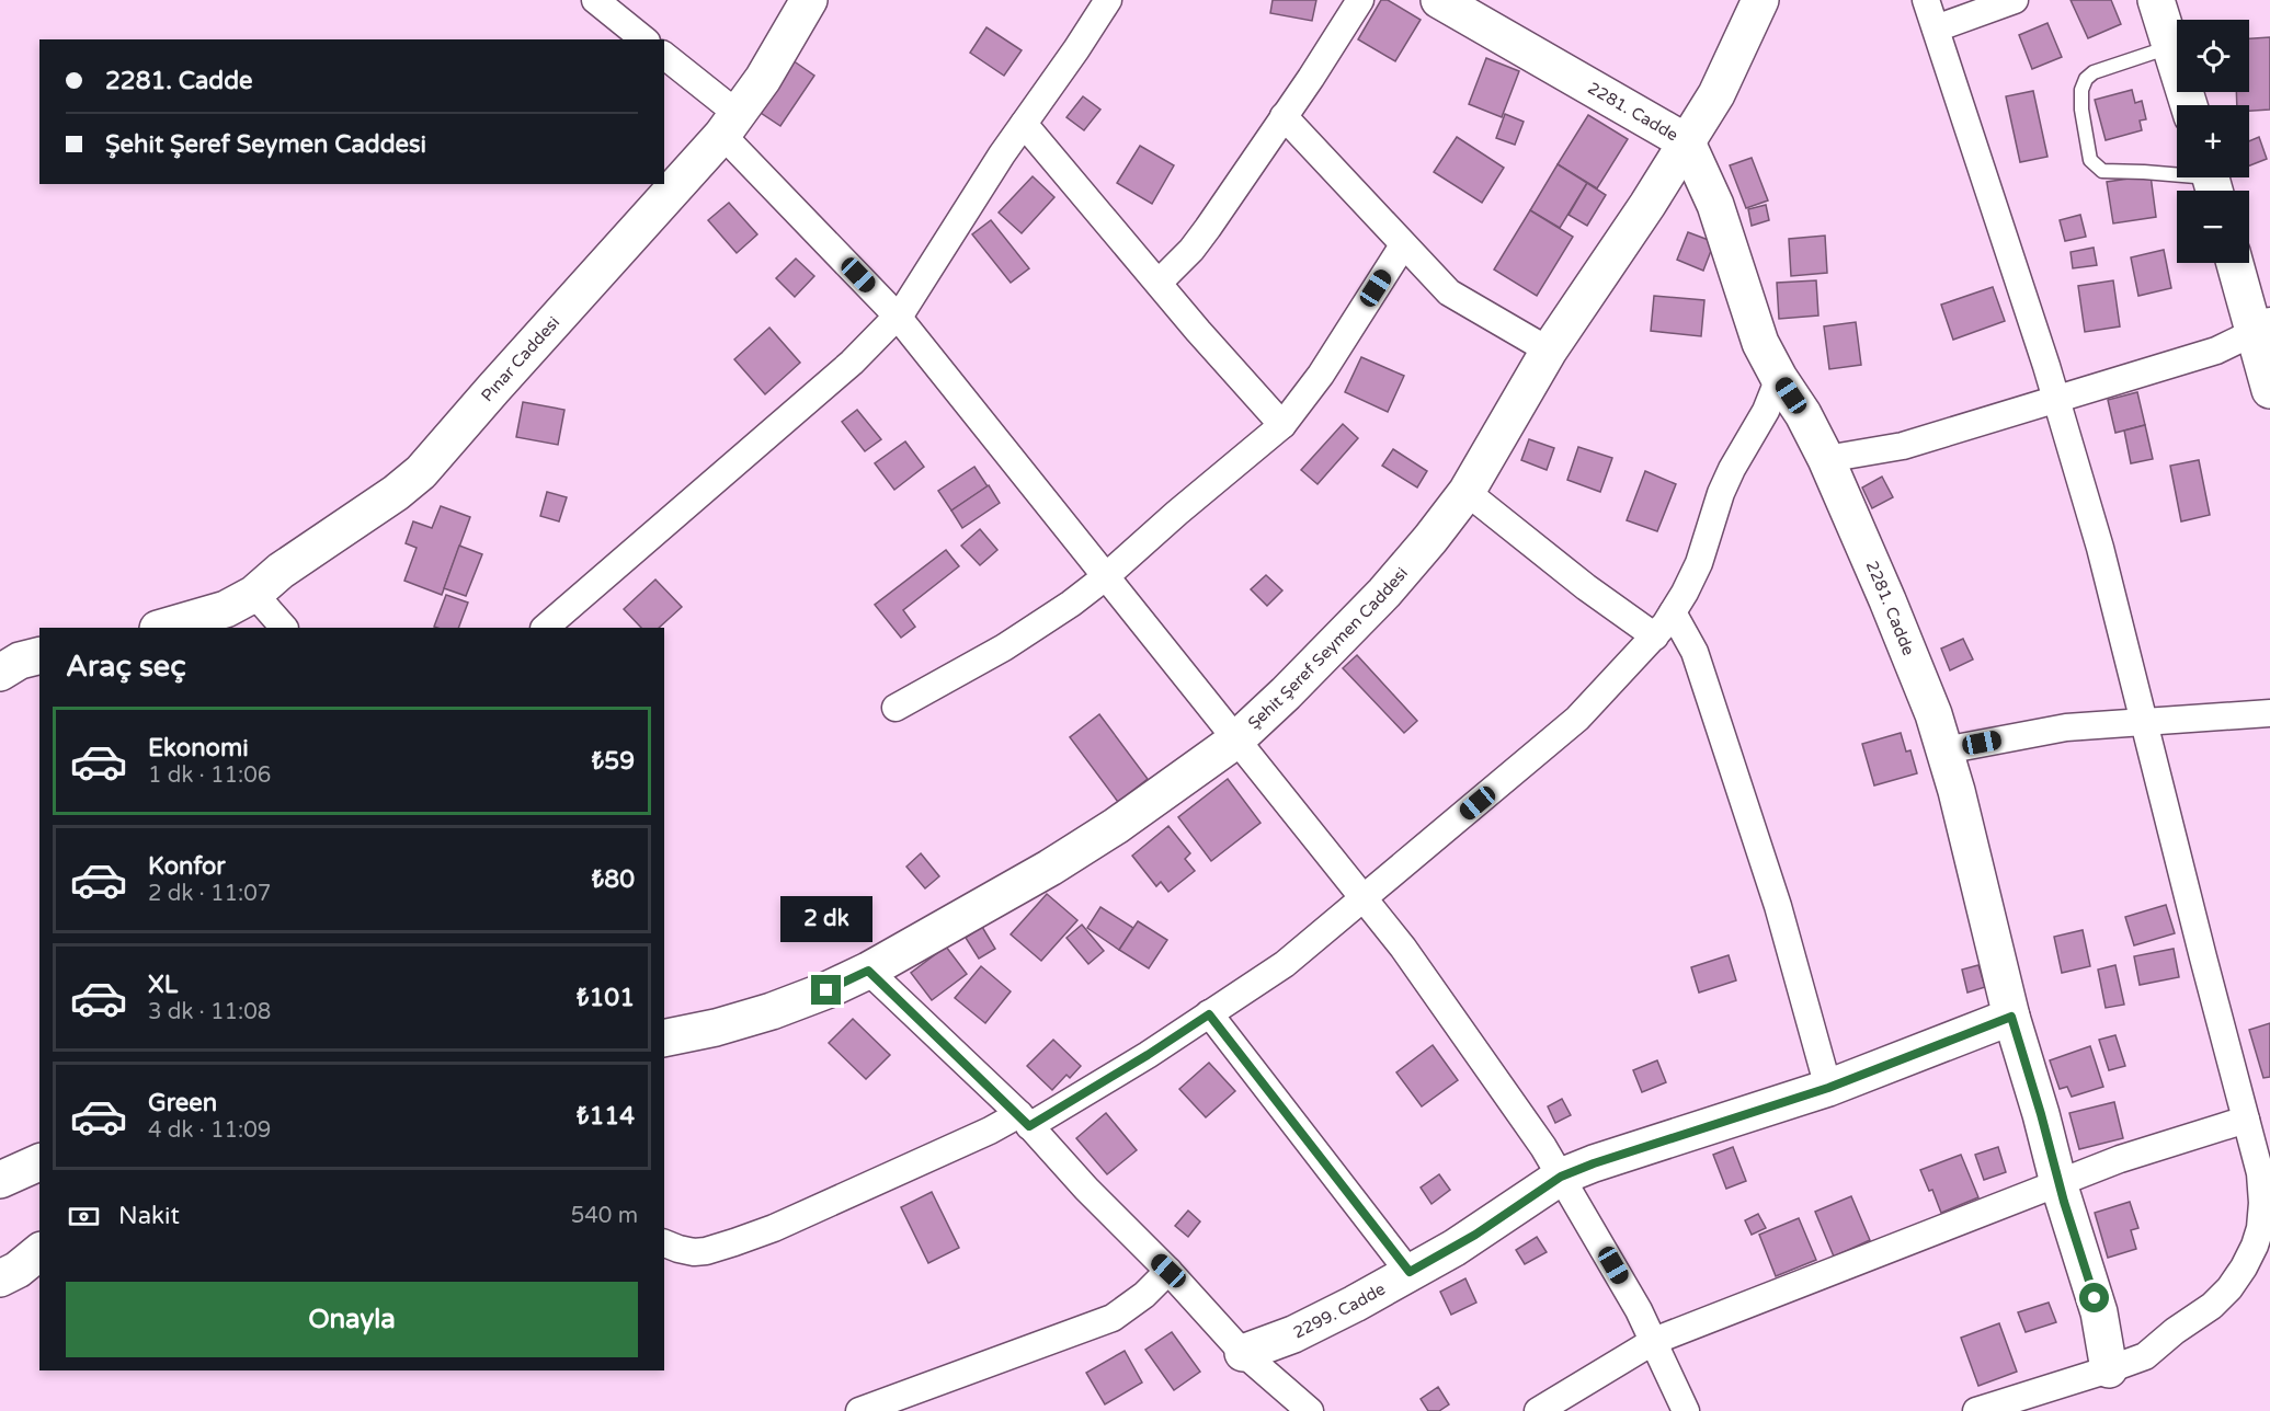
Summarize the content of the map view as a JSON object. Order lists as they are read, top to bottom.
{
  "streets": {
    "street": [
      "2281. Cadde",
      "Pınar Caddesi",
      "Şehit Şeref Seymen Caddesi",
      "2299. Cadde"
    ]
  },
  "crossings": [
    ["2281. Cadde", "Şehit Şeref Seymen Caddesi"],
    ["2281. Cadde", "2299. Cadde"]
  ],
  "page": {
    "map_buttons": ["+", "−"],
    "banner": ["2281. Cadde", "Şehit Şeref Seymen Caddesi"],
    "heading": "Araç seç",
    "list": [
      {
        "name": "Ekonomi",
        "note": "1 dk · 11:06",
        "value": "₺59"
      },
      {
        "name": "Konfor",
        "note": "2 dk · 11:07",
        "value": "₺80"
      },
      {
        "name": "XL",
        "note": "3 dk · 11:08",
        "value": "₺101"
      },
      {
        "name": "Green",
        "note": "4 dk · 11:09",
        "value": "₺114"
      }
    ],
    "bubble": "2 dk",
    "pay": ["Nakit", "540 m"],
    "buttons": "Onayla"
  }
}
